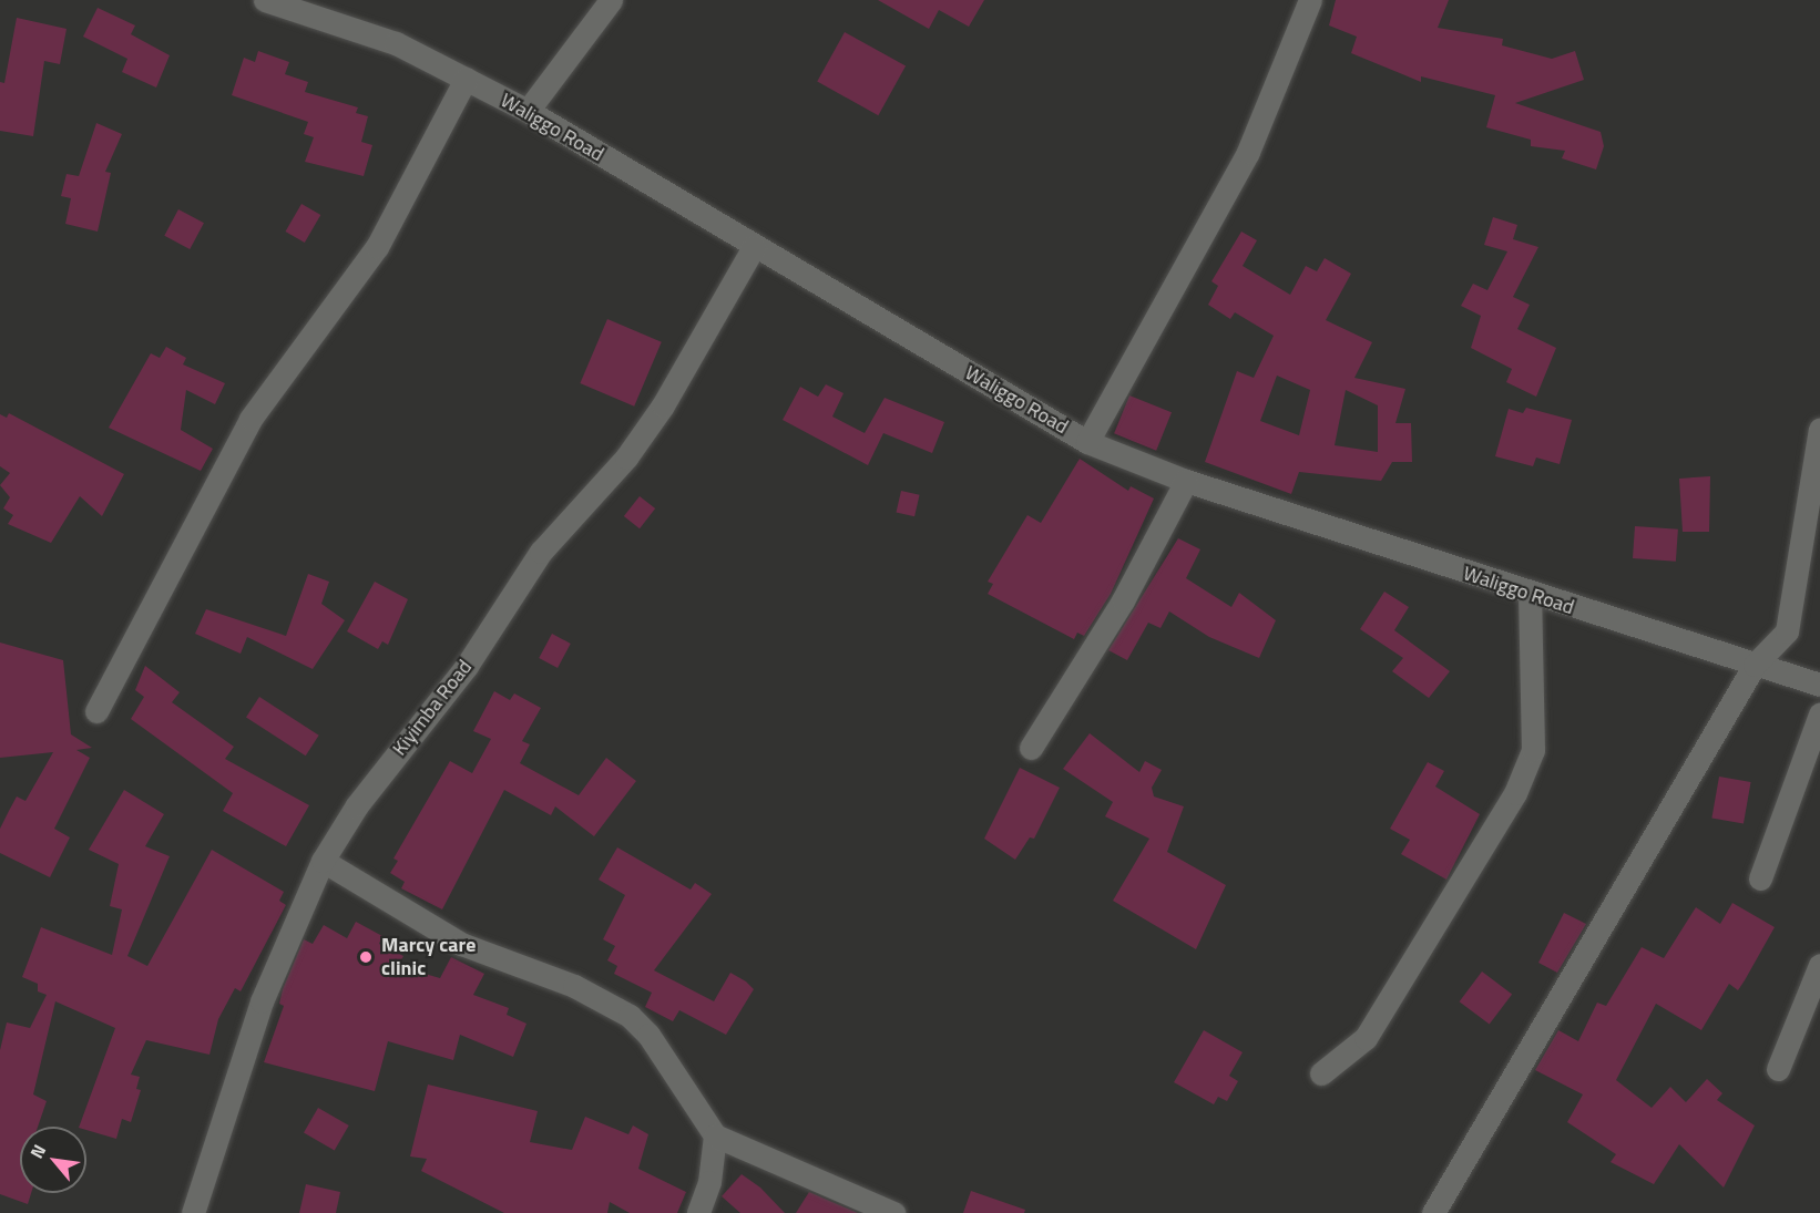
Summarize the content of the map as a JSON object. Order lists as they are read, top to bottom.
{
  "streets": {
    "street": ["Waliggo Road", "Kiyimba Road"]
  },
  "crossings": [
    ["Waliggo Road", "Kiyimba Road"]
  ],
  "places": ["Marcy care clinic"],
  "north": "top left"
}
